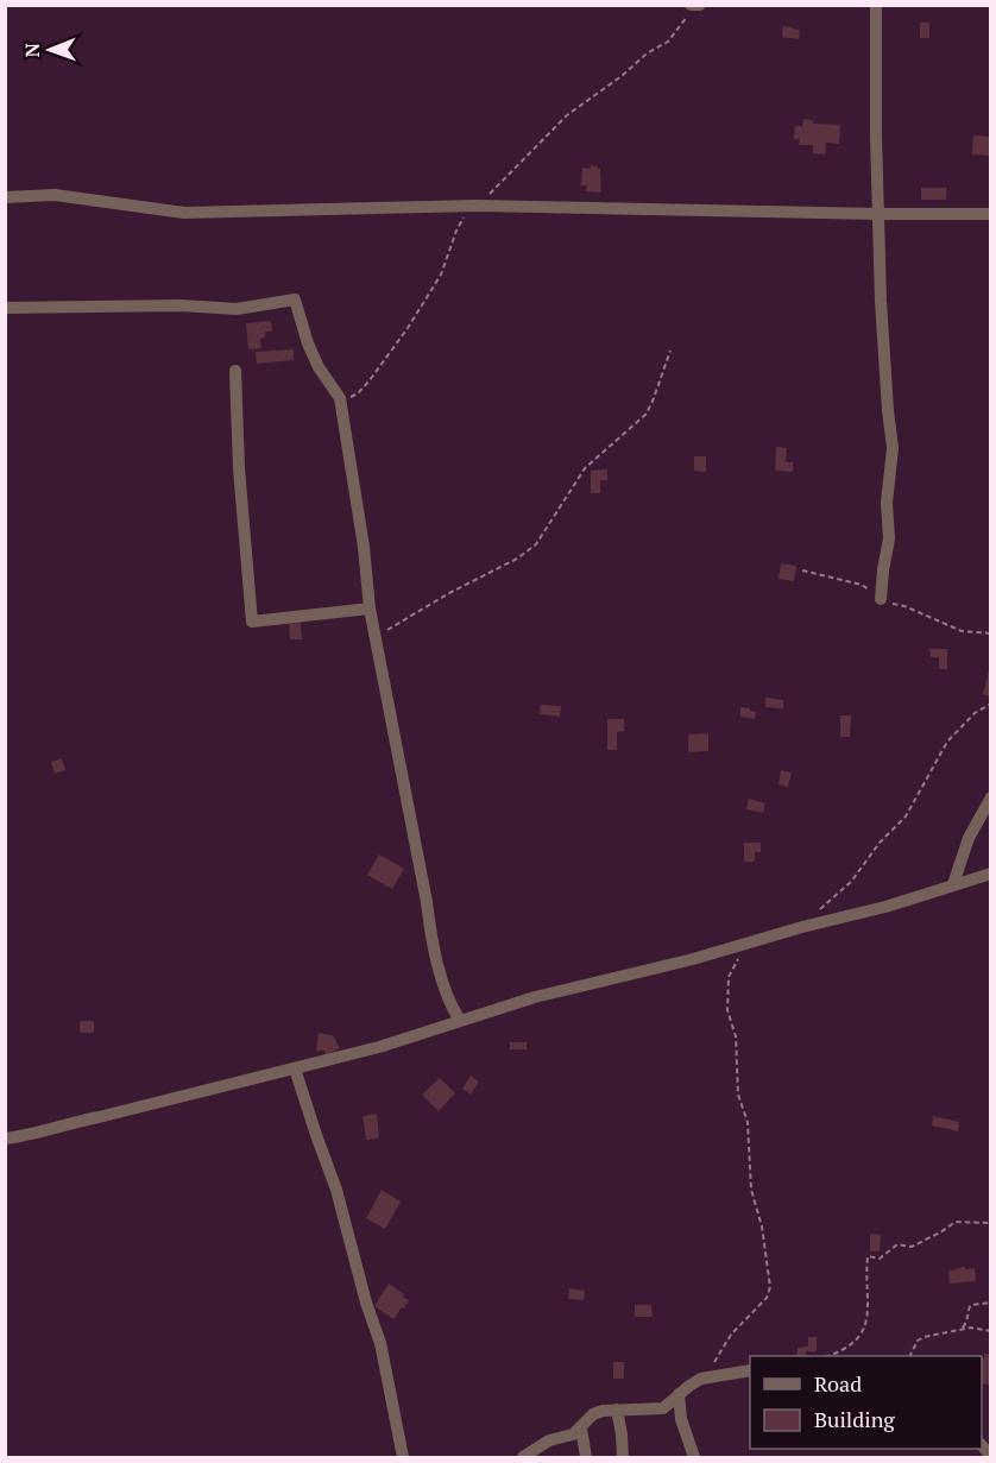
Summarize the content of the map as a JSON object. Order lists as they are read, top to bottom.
{
  "legend": ["Road", "Building"],
  "north": "left"
}
